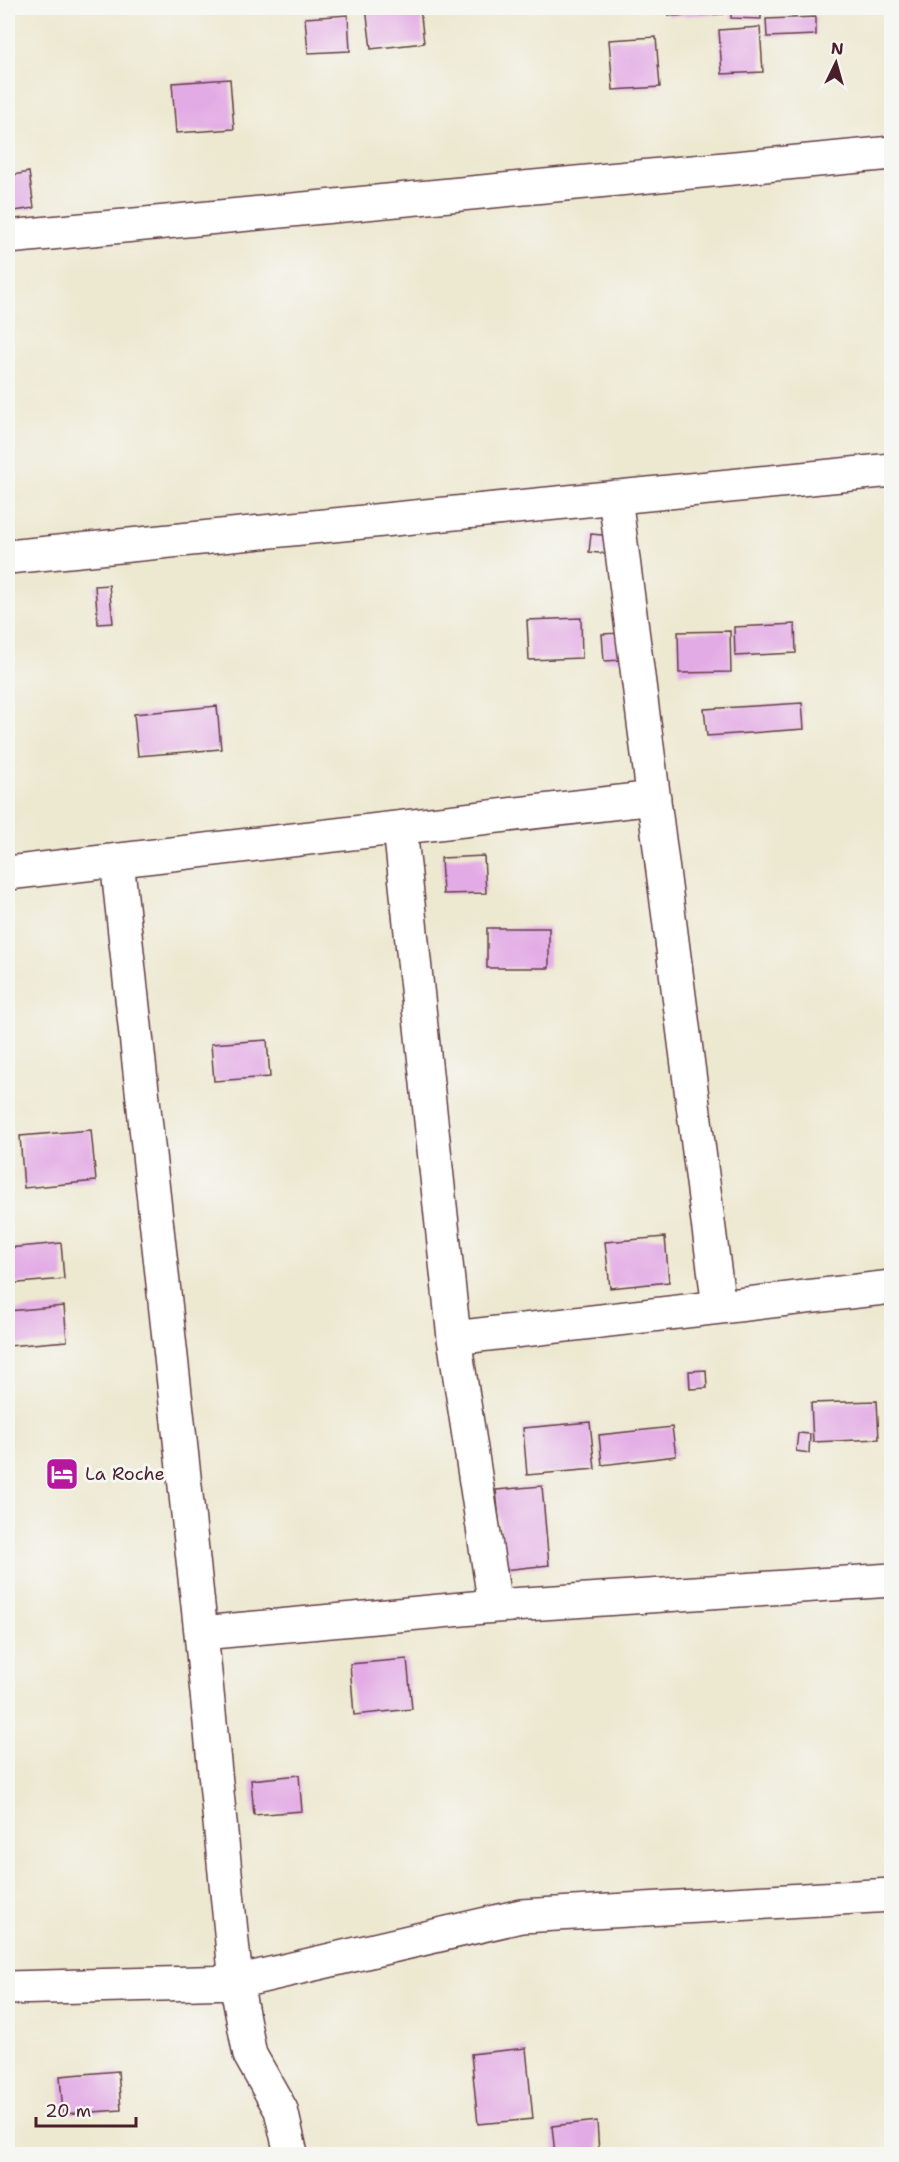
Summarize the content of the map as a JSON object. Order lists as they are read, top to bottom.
{
  "places": {
    "hotel": ["La Roche"]
  },
  "scale_bar": "20 m",
  "north": "top"
}
